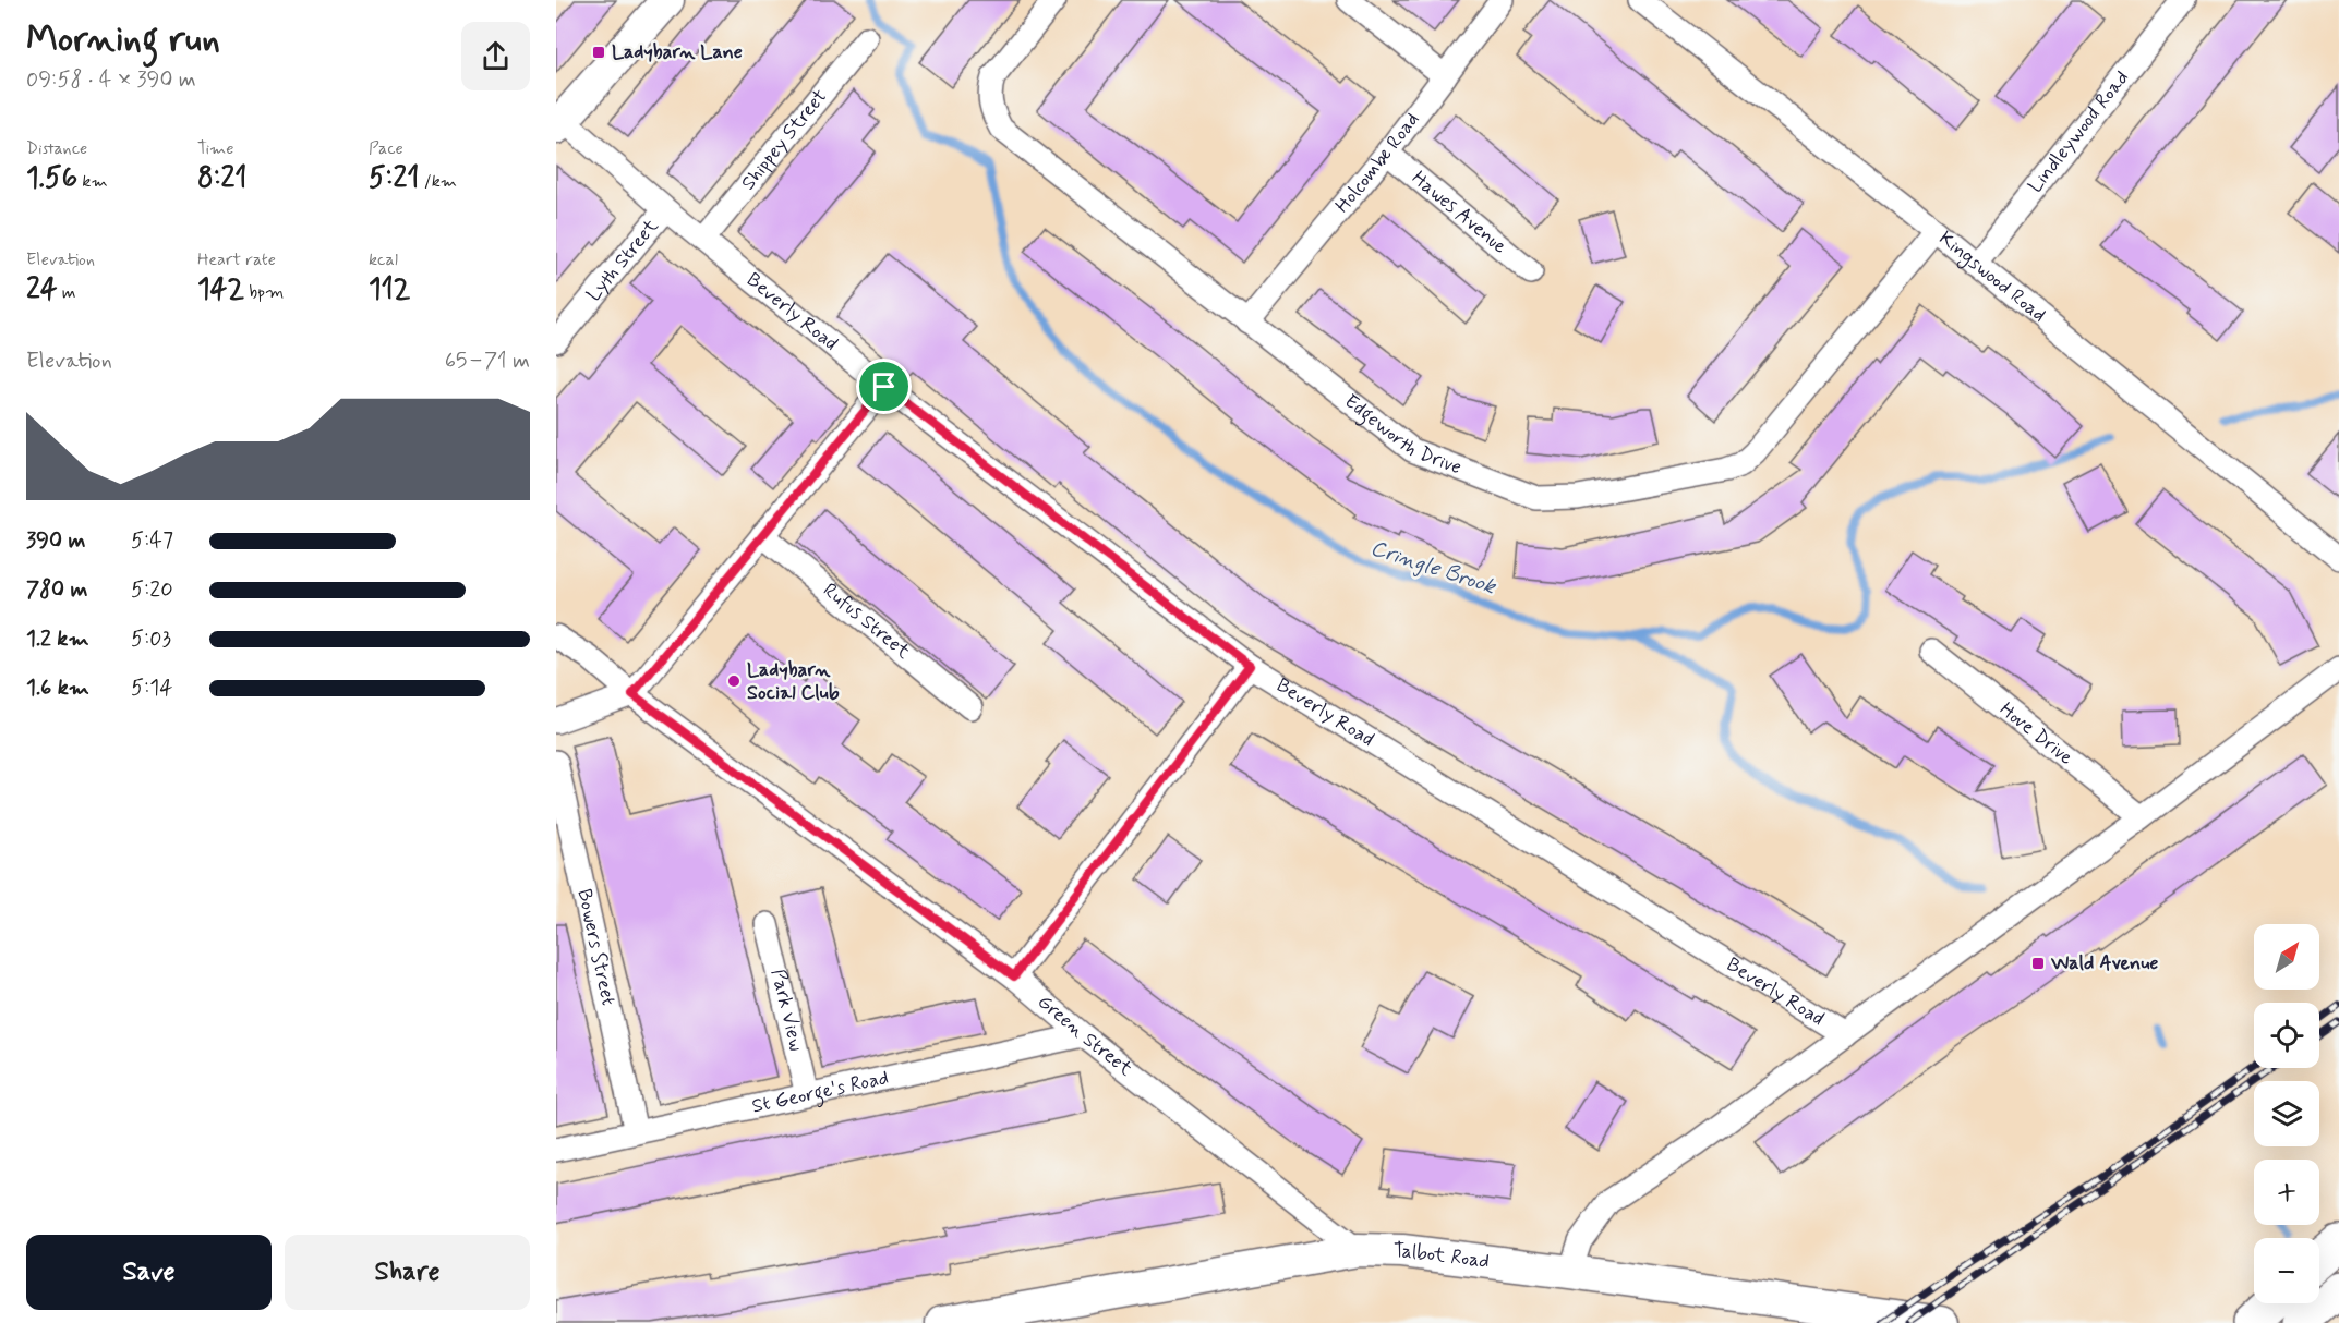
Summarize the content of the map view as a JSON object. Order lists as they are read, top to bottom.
{
  "streets": {
    "street": [
      "Lindleywood Road",
      "Shippey Street",
      "Holcombe Road",
      "Hawes Avenue",
      "Lyth Street",
      "Kingswood Road",
      "Beverly Road",
      "Edgeworth Drive",
      "Rufus Street",
      "Hove Drive",
      "Bowers Street",
      "Park View",
      "Green Street",
      "St George's Road",
      "Talbot Road"
    ]
  },
  "crossings": [
    ["Lindleywood Road", "Kingswood Road"],
    ["Shippey Street", "Beverly Road"],
    ["Holcombe Road", "Hawes Avenue"],
    ["Holcombe Road", "Edgeworth Drive"],
    ["Lyth Street", "Beverly Road"],
    ["Kingswood Road", "Edgeworth Drive"],
    ["Bowers Street", "St George's Road"],
    ["Park View", "St George's Road"],
    ["Green Street", "St George's Road"],
    ["Green Street", "Talbot Road"]
  ],
  "water": ["Cringle Brook"],
  "places": {
    "transit": ["Ladybarn Lane", "Wald Avenue"],
    "other": ["Ladybarn Social Club"]
  },
  "north": "top right",
  "page": {
    "heading": ["Morning run", "09:58 · 4 × 390 m"],
    "stats": [
      ["Distance", "1.56 km"],
      ["Time", "8:21"],
      ["Pace", "5:21 /km"],
      ["Elevation", "24 m"],
      ["Heart rate", "142 bpm"],
      ["kcal", "112"]
    ],
    "chart": ["Elevation", "65–71 m"],
    "list": [
      {
        "name": "390 m",
        "note": "5:47"
      },
      {
        "name": "780 m",
        "note": "5:20"
      },
      {
        "name": "1.2 km",
        "note": "5:03"
      },
      {
        "name": "1.6 km",
        "note": "5:14"
      }
    ],
    "map_buttons": ["+", "−"],
    "buttons": ["Save", "Share"]
  }
}
